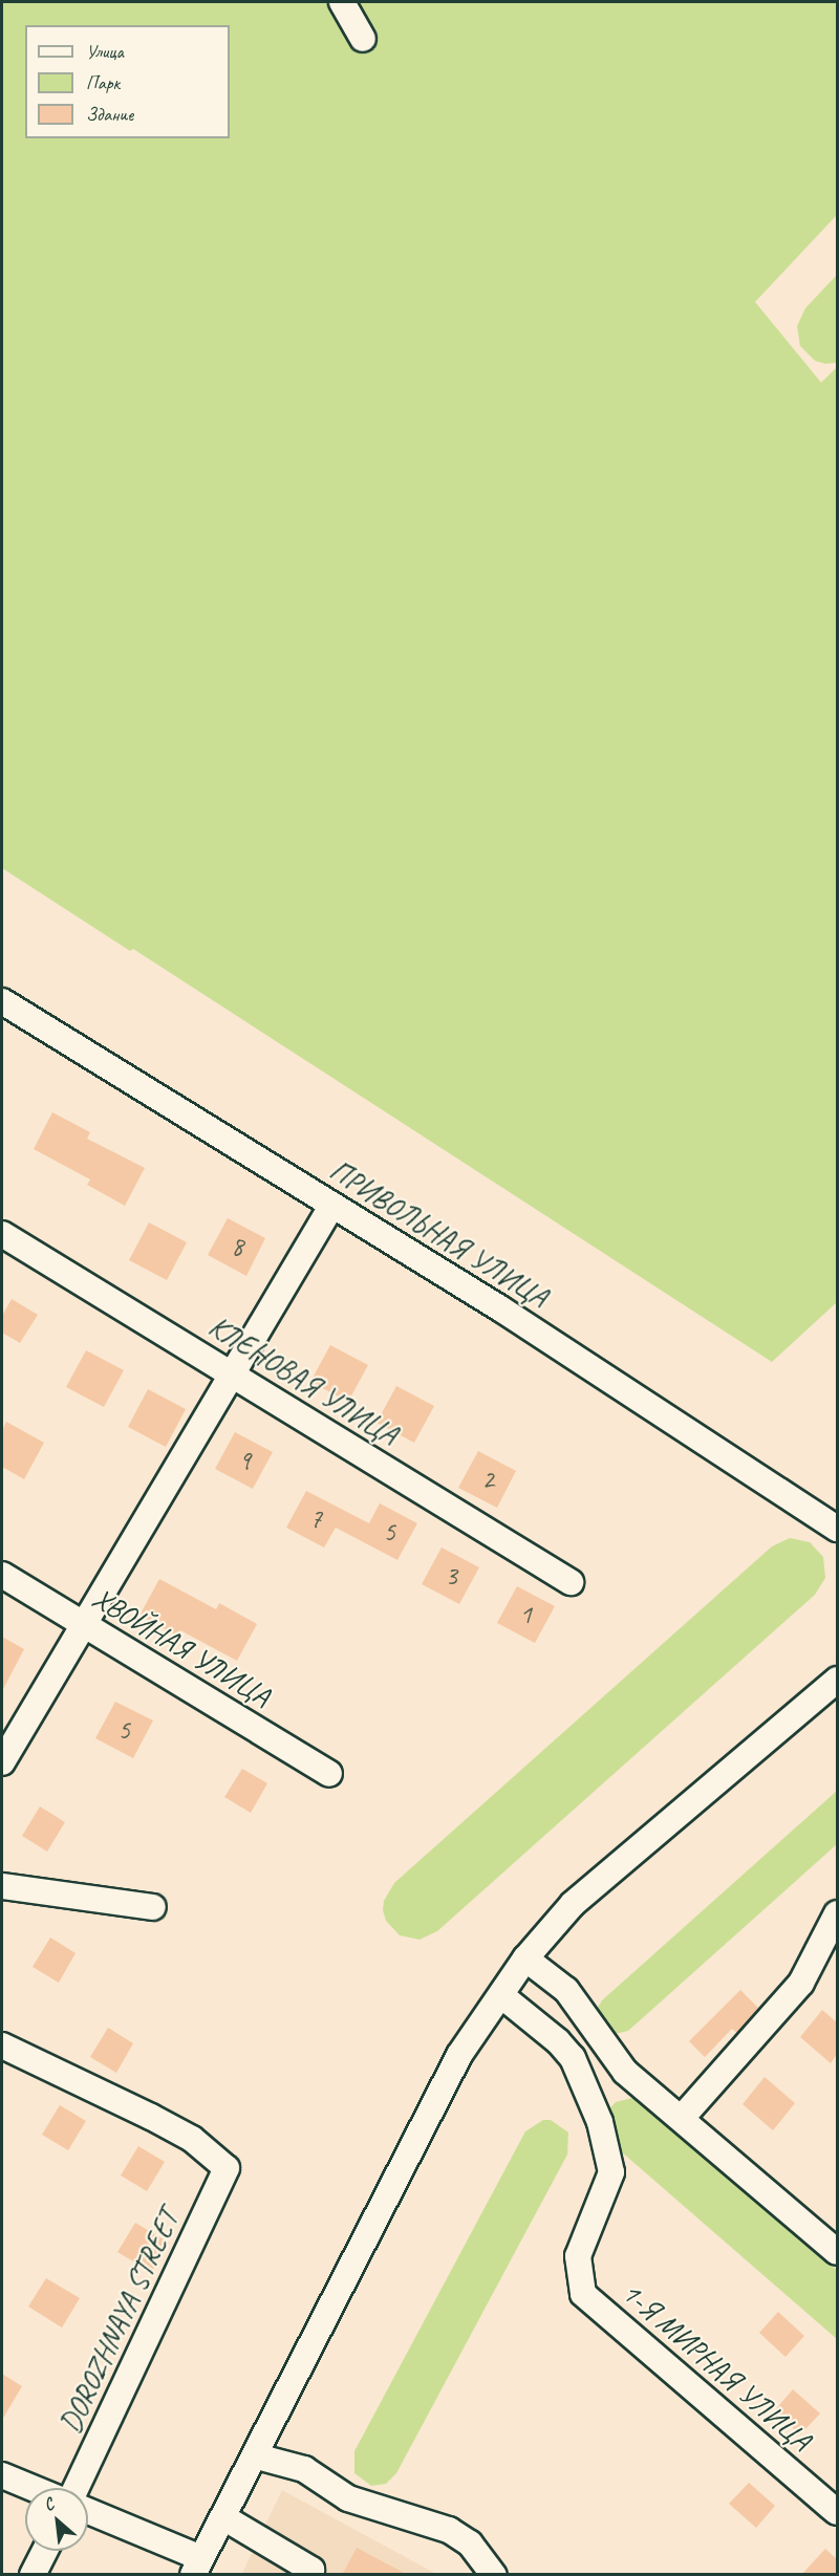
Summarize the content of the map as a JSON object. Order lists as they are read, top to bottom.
{
  "streets": {
    "street": [
      "ПРИВОЛЬНАЯ УЛИЦА",
      "КЛЕНОВАЯ УЛИЦА",
      "ХВОЙНАЯ УЛИЦА",
      "DOROZHNAYA STREET",
      "1-Я МИРНАЯ УЛИЦА"
    ]
  },
  "house_numbers": [
    "8",
    "9",
    "2",
    "7",
    "5",
    "3",
    "1",
    "5"
  ],
  "legend": ["Улица", "Парк", "Здание"],
  "north": "top left"
}
